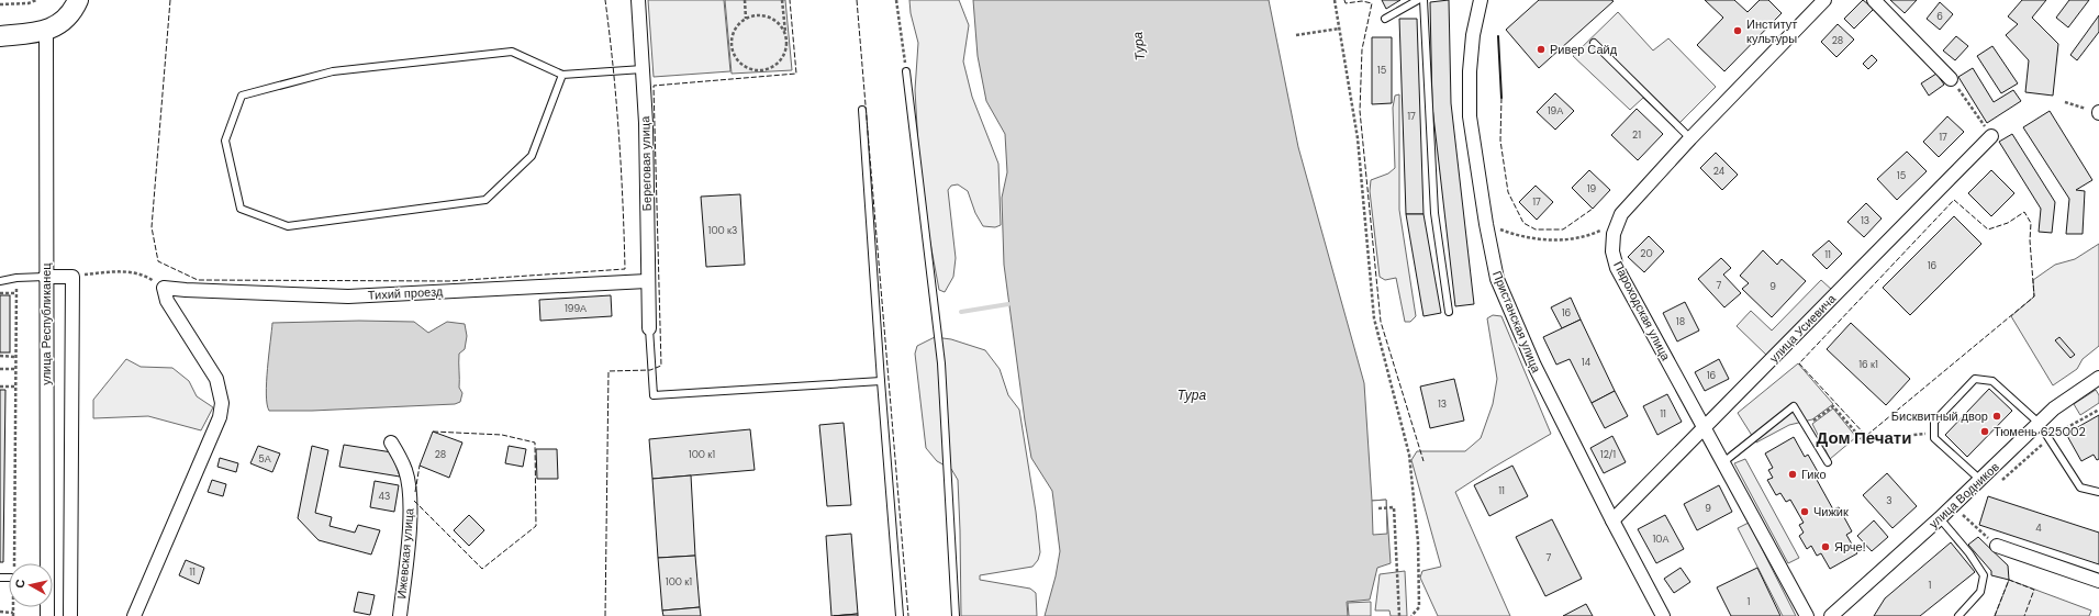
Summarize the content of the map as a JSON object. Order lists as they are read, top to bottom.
{
  "streets": {
    "street": [
      "Береговая улица",
      "Тихий проезд",
      "Пароходская улица",
      "Пристанская улица",
      "улица Республиканец",
      "улица Усиевича",
      "улица Водников",
      "Ижевская улица"
    ]
  },
  "crossings": [
    ["Береговая улица", "Тихий проезд"],
    ["Пароходская улица", "улица Усиевича"],
    ["Пристанская улица", "улица Усиевича"]
  ],
  "districts": ["Дом Печати"],
  "water": ["Тура"],
  "places": [
    "Институт культуры",
    "Ривер Сайд",
    "Бисквитный двор",
    "Тюмень 625002",
    "Гико",
    "Чижик",
    "Ярче!"
  ],
  "house_numbers": [
    "6",
    "28",
    "15",
    "19А",
    "17",
    "21",
    "17",
    "24",
    "15",
    "19",
    "17",
    "13",
    "100 к3",
    "20",
    "11",
    "16",
    "7",
    "9",
    "199А",
    "16",
    "18",
    "14",
    "16 к1",
    "16",
    "13",
    "11",
    "28",
    "100 к1",
    "12/1",
    "5А",
    "11",
    "43",
    "3",
    "9",
    "4",
    "10А",
    "7",
    "11",
    "100 к1",
    "1",
    "1"
  ],
  "north": "left"
}
